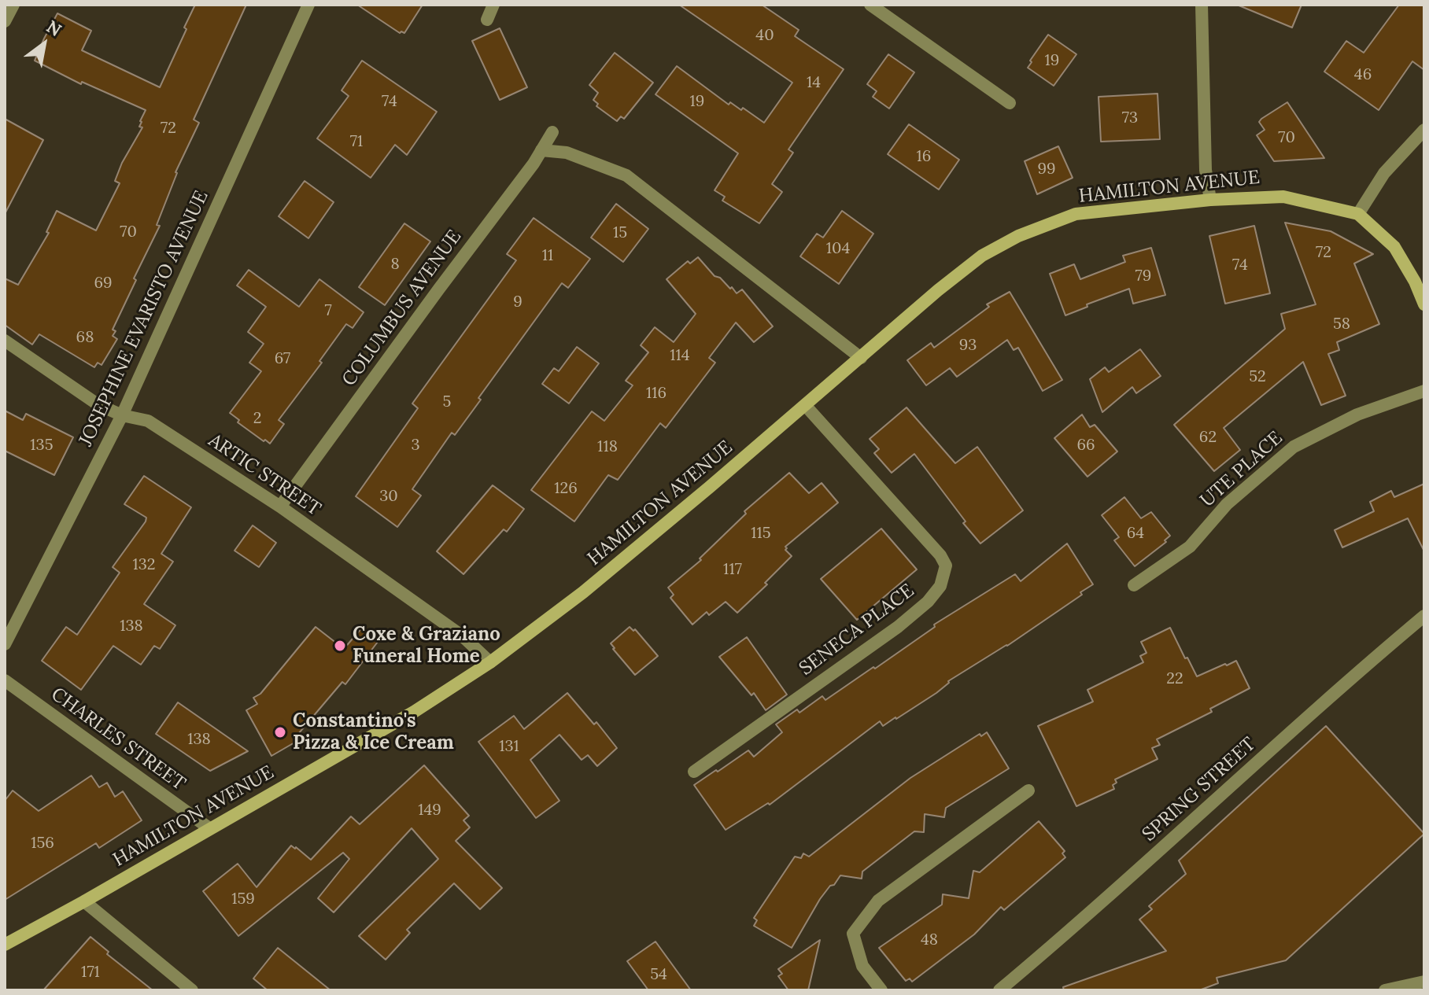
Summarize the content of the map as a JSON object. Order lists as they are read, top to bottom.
{
  "streets": {
    "main road": ["HAMILTON AVENUE"],
    "street": [
      "COLUMBUS AVENUE",
      "JOSEPHINE EVARISTO AVENUE",
      "UTE PLACE",
      "ARTIC STREET",
      "SENECA PLACE",
      "CHARLES STREET",
      "SPRING STREET"
    ]
  },
  "crossings": [
    ["HAMILTON AVENUE", "ARTIC STREET"],
    ["HAMILTON AVENUE", "SENECA PLACE"],
    ["HAMILTON AVENUE", "CHARLES STREET"],
    ["COLUMBUS AVENUE", "ARTIC STREET"],
    ["JOSEPHINE EVARISTO AVENUE", "ARTIC STREET"]
  ],
  "places": ["Coxe & Graziano Funeral Home", "Constantino's Pizza & Ice Cream"],
  "house_numbers": [
    "40",
    "19",
    "46",
    "14",
    "74",
    "19",
    "73",
    "72",
    "70",
    "71",
    "16",
    "99",
    "70",
    "15",
    "104",
    "72",
    "11",
    "8",
    "74",
    "79",
    "69",
    "9",
    "7",
    "58",
    "68",
    "93",
    "114",
    "67",
    "52",
    "116",
    "5",
    "2",
    "62",
    "135",
    "3",
    "66",
    "118",
    "126",
    "30",
    "115",
    "64",
    "132",
    "117",
    "138",
    "22",
    "138",
    "131",
    "149",
    "156",
    "159",
    "48",
    "171",
    "54"
  ],
  "north": "top right"
}
